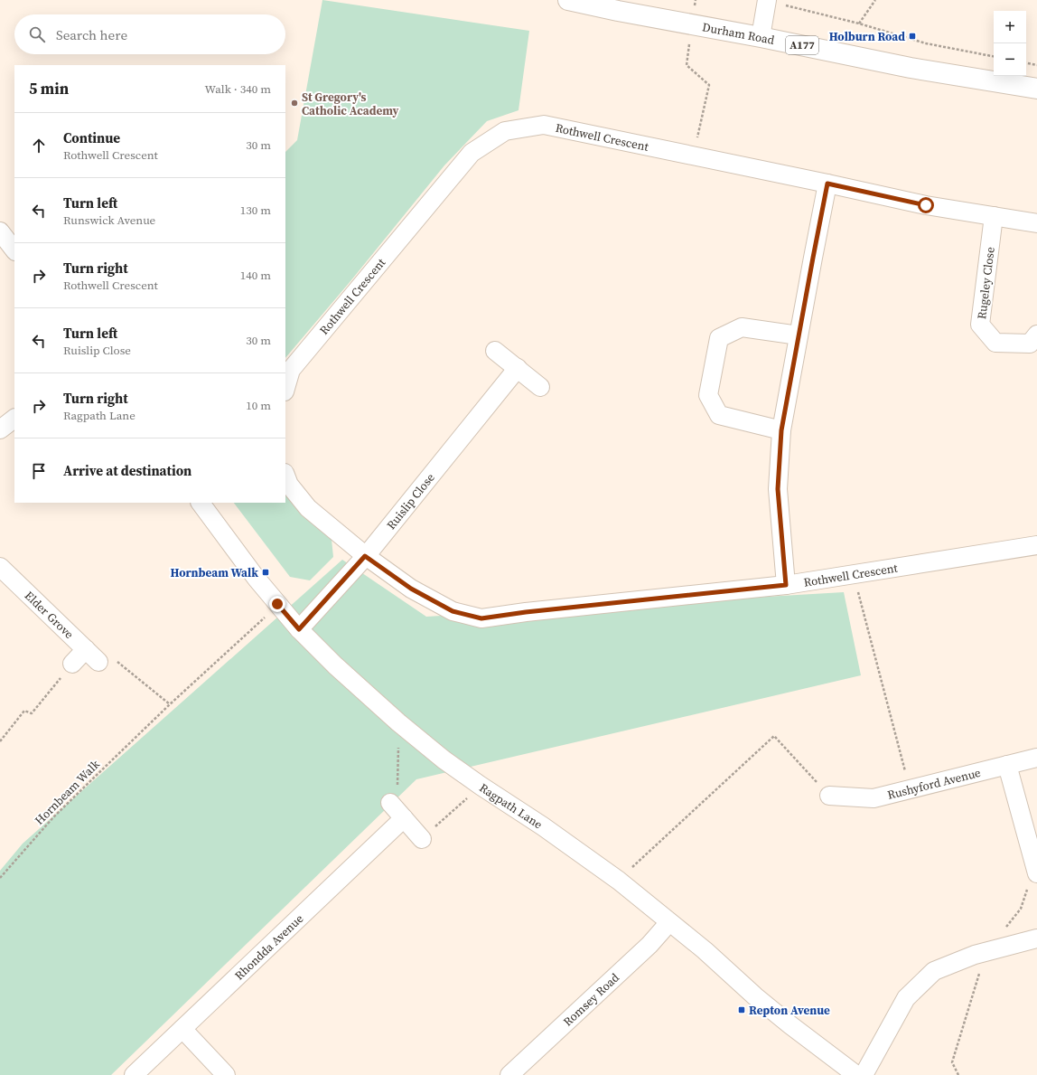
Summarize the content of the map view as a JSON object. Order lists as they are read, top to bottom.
{
  "streets": {
    "main road": ["Durham Road", "A177"],
    "street": [
      "Rothwell Crescent",
      "Rugeley Close",
      "Ruislip Close",
      "Elder Grove",
      "Rushyford Avenue",
      "Ragpath Lane",
      "Rhondda Avenue",
      "Romsey Road"
    ],
    "path": ["Hornbeam Walk"]
  },
  "crossings": [
    ["Rothwell Crescent", "Rugeley Close"],
    ["Rothwell Crescent", "Ruislip Close"],
    ["Ruislip Close", "Ragpath Lane"],
    ["Hornbeam Walk", "Ragpath Lane"],
    ["Ragpath Lane", "Romsey Road"]
  ],
  "places": {
    "transit": ["Holburn Road", "Hornbeam Walk", "Repton Avenue"],
    "other": ["St Gregory's Catholic Academy"]
  },
  "page": {
    "map_buttons": ["+", "−"],
    "search": "Search here",
    "heading": ["5 min", "Walk · 340 m"],
    "list": [
      ["Continue", "Rothwell Crescent", "30 m"],
      ["Turn left", "Runswick Avenue", "130 m"],
      ["Turn right", "Rothwell Crescent", "140 m"],
      ["Turn left", "Ruislip Close", "30 m"],
      ["Turn right", "Ragpath Lane", "10 m"],
      "Arrive at destination"
    ]
  }
}
